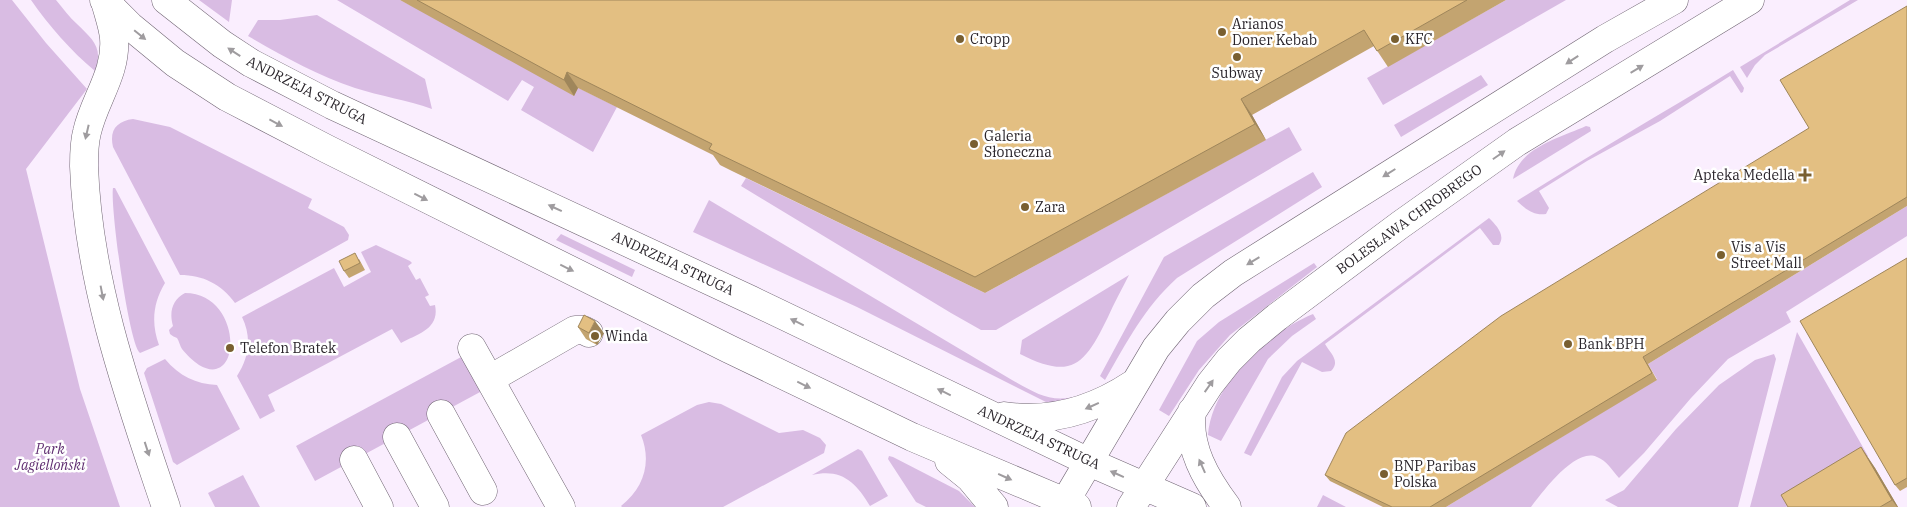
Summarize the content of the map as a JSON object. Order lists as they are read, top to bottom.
{
  "streets": {
    "street": ["ANDRZEJA STRUGA", "BOLESŁAWA CHROBREGO"]
  },
  "crossings": [
    ["ANDRZEJA STRUGA", "BOLESŁAWA CHROBREGO"]
  ],
  "parks": ["Park Jagielloński"],
  "places": {
    "other": [
      "Arianos Doner Kebab",
      "Cropp",
      "KFC",
      "Subway",
      "Galeria Słoneczna",
      "Zara",
      "Vis a Vis Street Mall",
      "Winda",
      "Bank BPH",
      "Telefon Bratek",
      "BNP Paribas Polska"
    ],
    "health": ["Apteka Medella"]
  }
}
